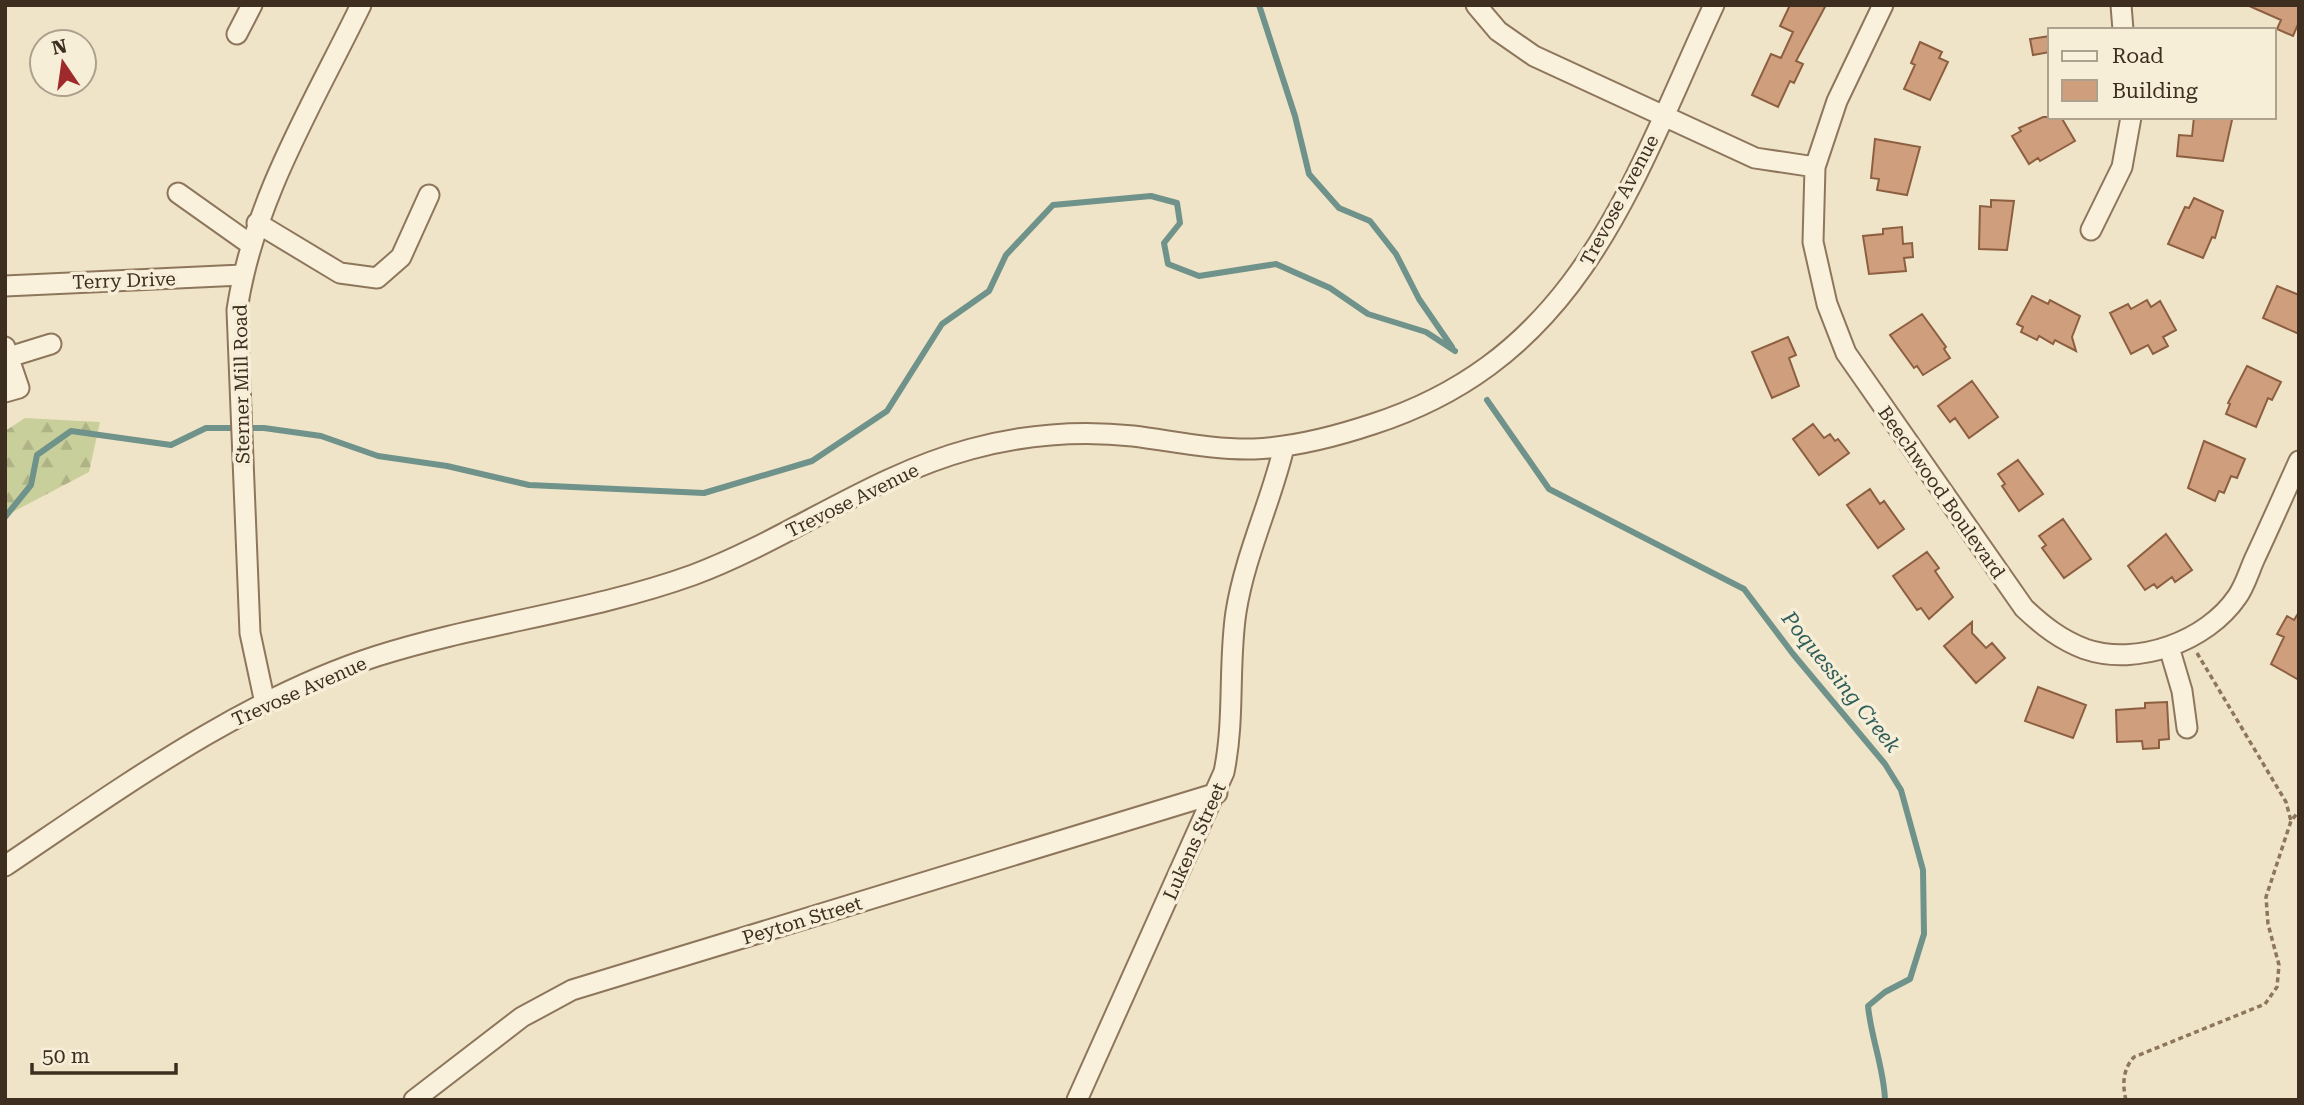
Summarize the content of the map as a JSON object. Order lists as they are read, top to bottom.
{
  "streets": {
    "street": [
      "Trevose Avenue",
      "Terry Drive",
      "Sterner Mill Road",
      "Beechwood Boulevard",
      "Lukens Street",
      "Peyton Street"
    ]
  },
  "crossings": [
    ["Trevose Avenue", "Sterner Mill Road"],
    ["Trevose Avenue", "Lukens Street"],
    ["Terry Drive", "Sterner Mill Road"],
    ["Lukens Street", "Peyton Street"]
  ],
  "water": ["Poquessing Creek"],
  "legend": ["Road", "Building"],
  "scale_bar": "50 m",
  "north": "top"
}
